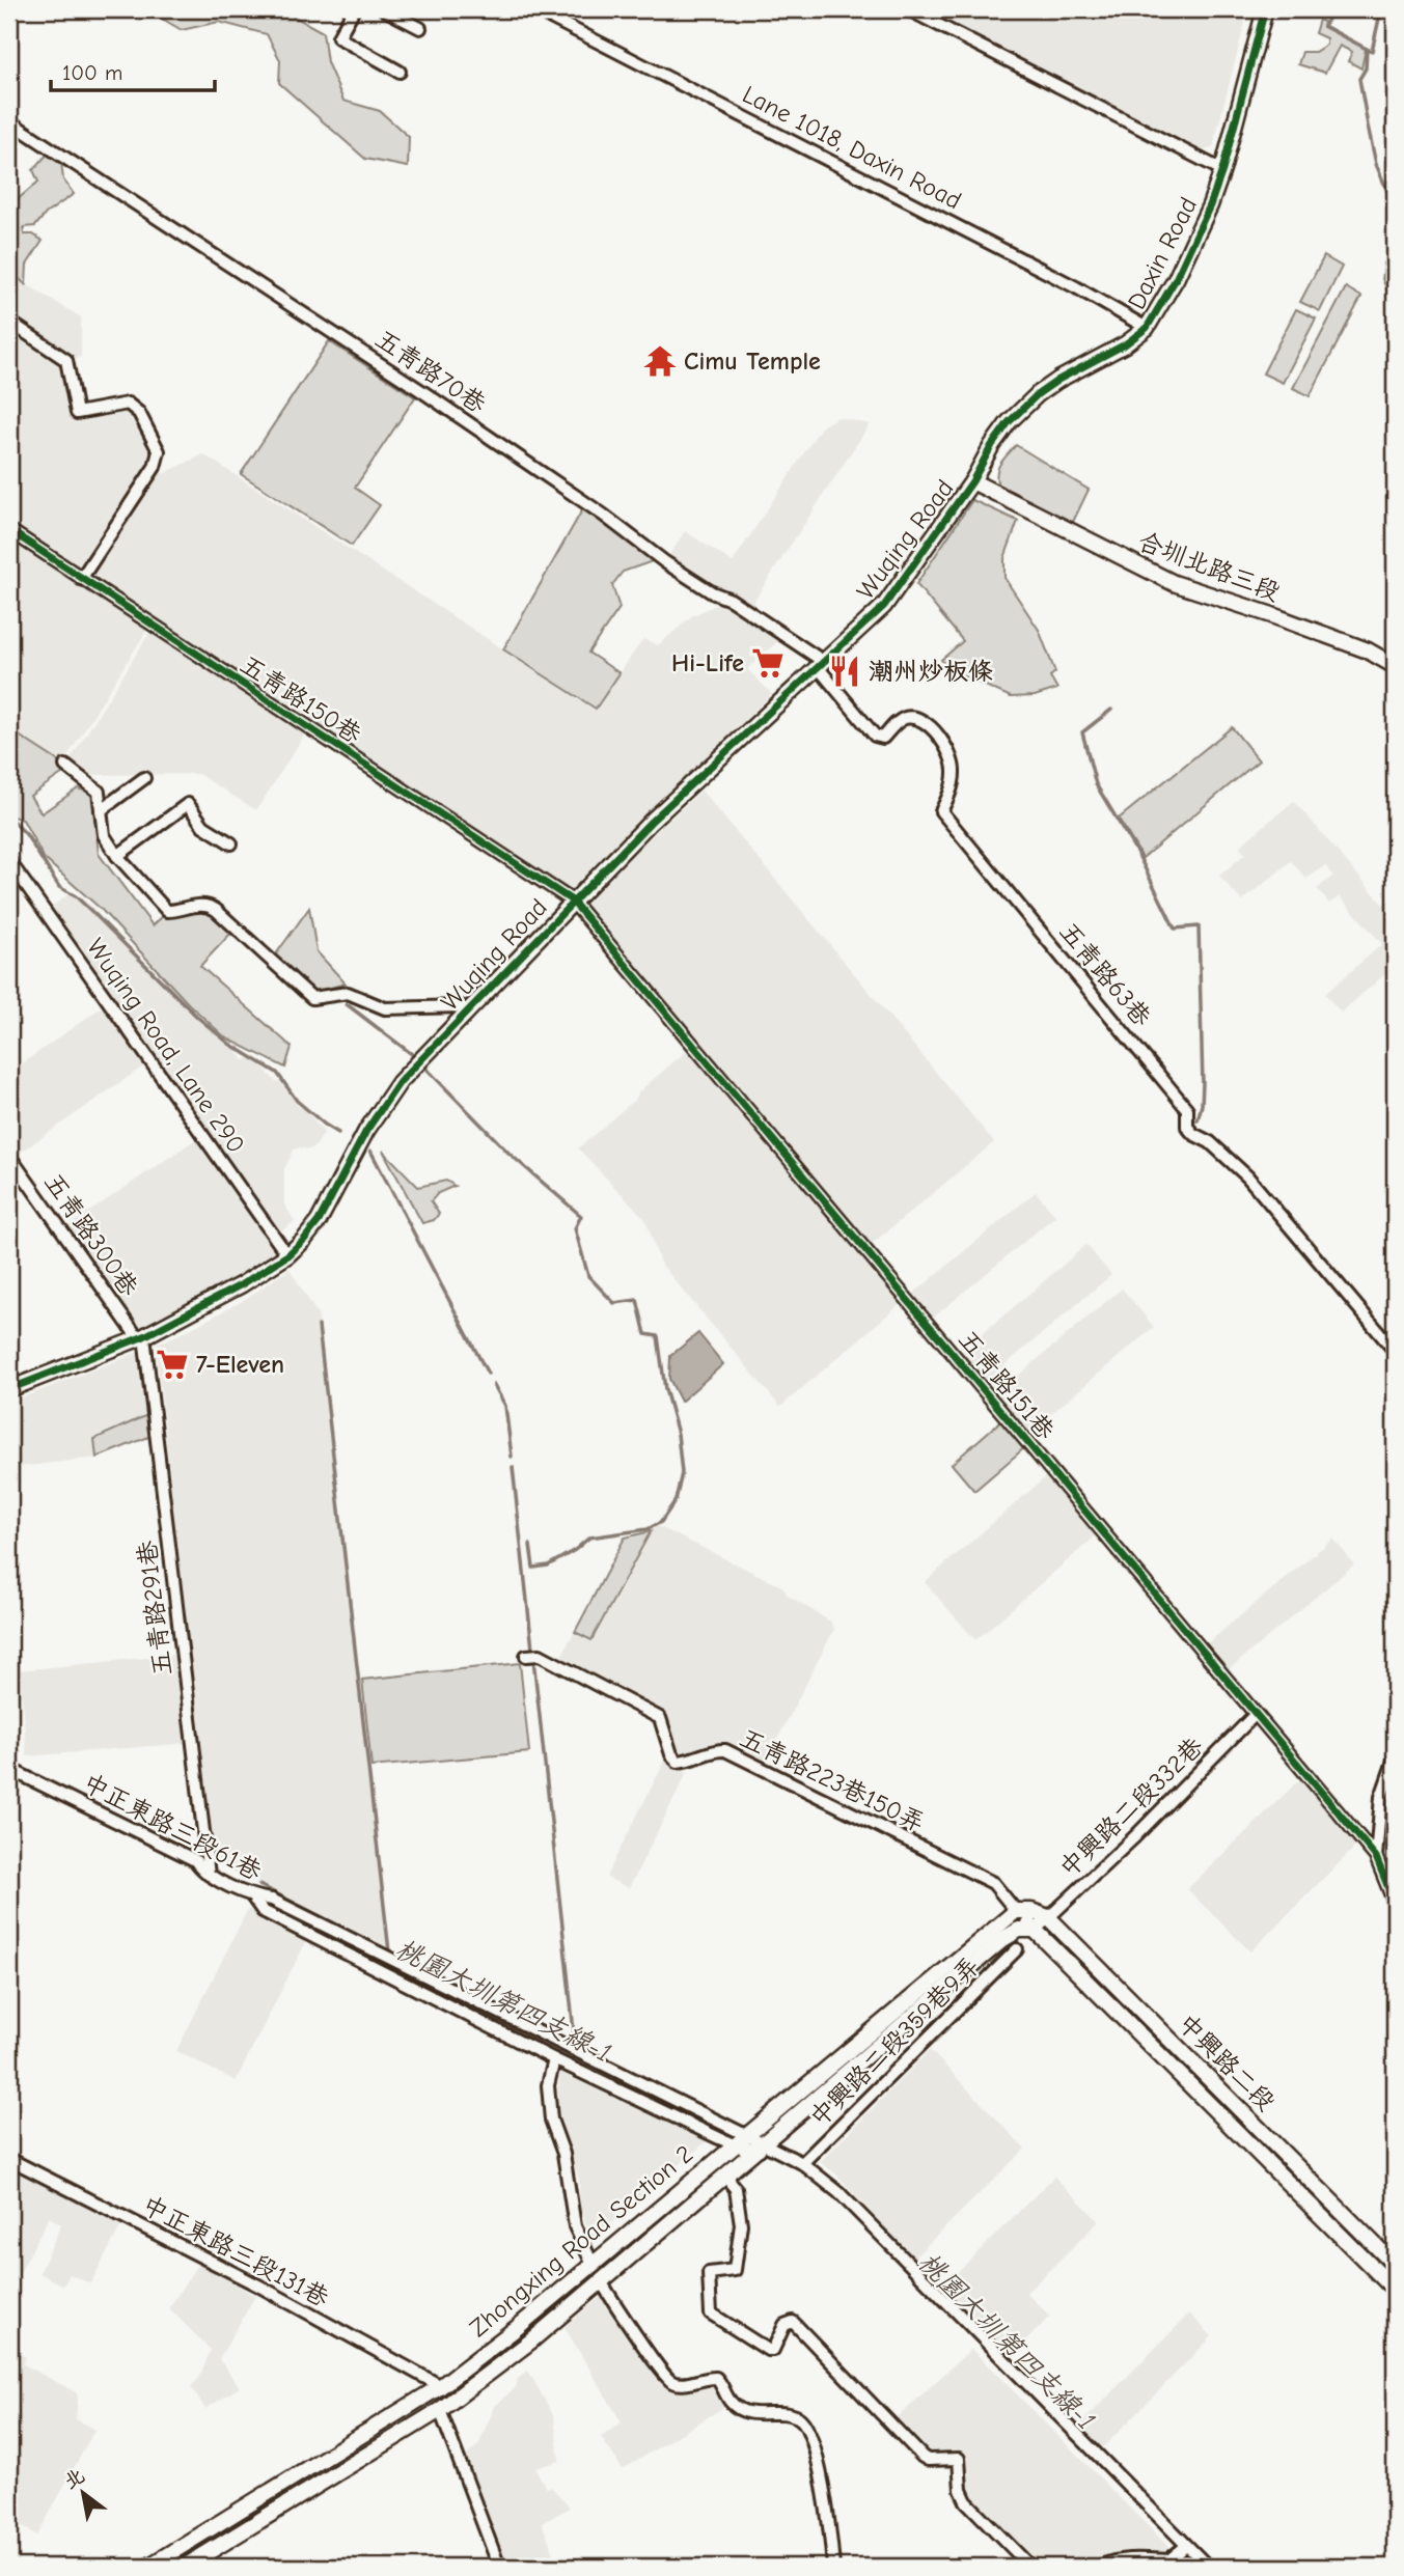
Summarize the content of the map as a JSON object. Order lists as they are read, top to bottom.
{
  "streets": {
    "street": [
      "Lane 1018, Daxin Road",
      "Daxin Road",
      "五青路70巷",
      "Wuqing Road",
      "合圳北路三段",
      "五青路150巷",
      "五青路63巷",
      "Wuqing Road, Lane 290",
      "五青路300巷",
      "五青路151巷",
      "五青路291巷",
      "五青路223巷150弄",
      "中興路二段332巷",
      "中正東路三段61巷",
      "中興路二段359巷9弄",
      "中興路二段",
      "Zhongxing Road Section 2",
      "中正東路三段131巷"
    ]
  },
  "crossings": [
    ["Lane 1018, Daxin Road", "Daxin Road"],
    ["Daxin Road", "Wuqing Road"],
    ["Daxin Road", "合圳北路三段"],
    ["五青路70巷", "Wuqing Road"],
    ["五青路70巷", "五青路63巷"],
    ["Wuqing Road", "合圳北路三段"],
    ["Wuqing Road", "五青路150巷"],
    ["Wuqing Road", "五青路63巷"],
    ["Wuqing Road", "Wuqing Road, Lane 290"],
    ["Wuqing Road", "五青路300巷"],
    ["Wuqing Road", "五青路151巷"],
    ["Wuqing Road", "五青路291巷"],
    ["五青路150巷", "五青路151巷"],
    ["五青路300巷", "五青路291巷"],
    ["五青路151巷", "中興路二段332巷"],
    ["五青路291巷", "中正東路三段61巷"],
    ["五青路223巷150弄", "中興路二段"],
    ["五青路223巷150弄", "Zhongxing Road Section 2"],
    ["中興路二段332巷", "中興路二段"],
    ["中興路二段332巷", "Zhongxing Road Section 2"],
    ["中正東路三段61巷", "Zhongxing Road Section 2"],
    ["中興路二段", "Zhongxing Road Section 2"],
    ["Zhongxing Road Section 2", "中正東路三段131巷"]
  ],
  "water": ["桃園大圳第四支線-1"],
  "places": {
    "temple": ["Cimu Temple"],
    "supermarket": ["Hi-Life", "7-Eleven"],
    "restaurant": ["潮州炒板條"]
  },
  "scale_bar": "100 m",
  "north": "top left"
}
